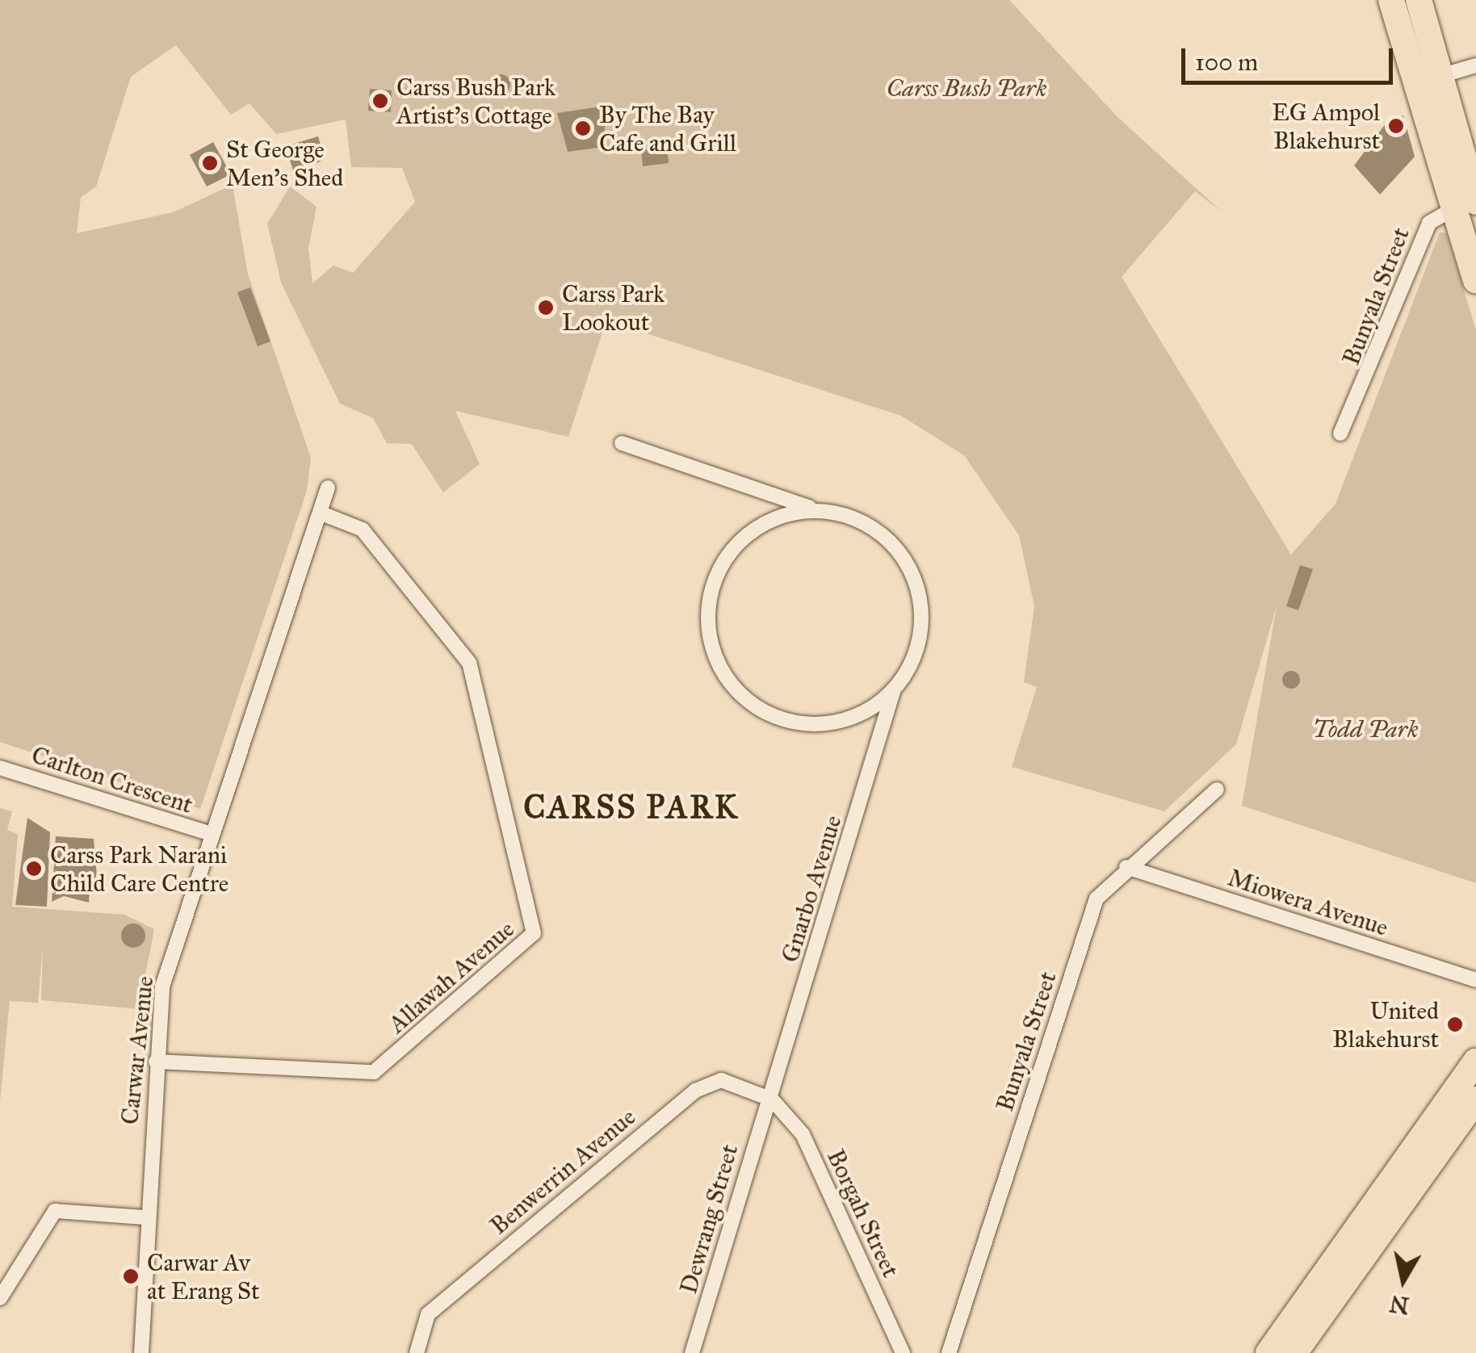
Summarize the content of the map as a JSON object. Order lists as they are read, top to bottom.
{
  "streets": {
    "street": [
      "Bunyala Street",
      "Carlton Crescent",
      "Gnarbo Avenue",
      "Miowera Avenue",
      "Allawah Avenue",
      "Carwar Avenue",
      "Benwerrin Avenue",
      "Borgah Street",
      "Dewrang Street"
    ]
  },
  "crossings": [
    ["Bunyala Street", "Miowera Avenue"],
    ["Carlton Crescent", "Carwar Avenue"],
    ["Gnarbo Avenue", "Benwerrin Avenue"],
    ["Gnarbo Avenue", "Borgah Street"],
    ["Gnarbo Avenue", "Dewrang Street"],
    ["Allawah Avenue", "Carwar Avenue"],
    ["Benwerrin Avenue", "Borgah Street"],
    ["Benwerrin Avenue", "Dewrang Street"],
    ["Borgah Street", "Dewrang Street"]
  ],
  "districts": ["CARSS PARK"],
  "parks": ["Carss Bush Park", "Todd Park"],
  "places": [
    "Carss Bush Park Artist's Cottage",
    "EG Ampol Blakehurst",
    "By The Bay Cafe and Grill",
    "St George Men's Shed",
    "Carss Park Lookout",
    "Carss Park Narani Child Care Centre",
    "United Blakehurst",
    "Carwar Av at Erang St"
  ],
  "scale_bar": "100 m",
  "north": "bottom"
}
